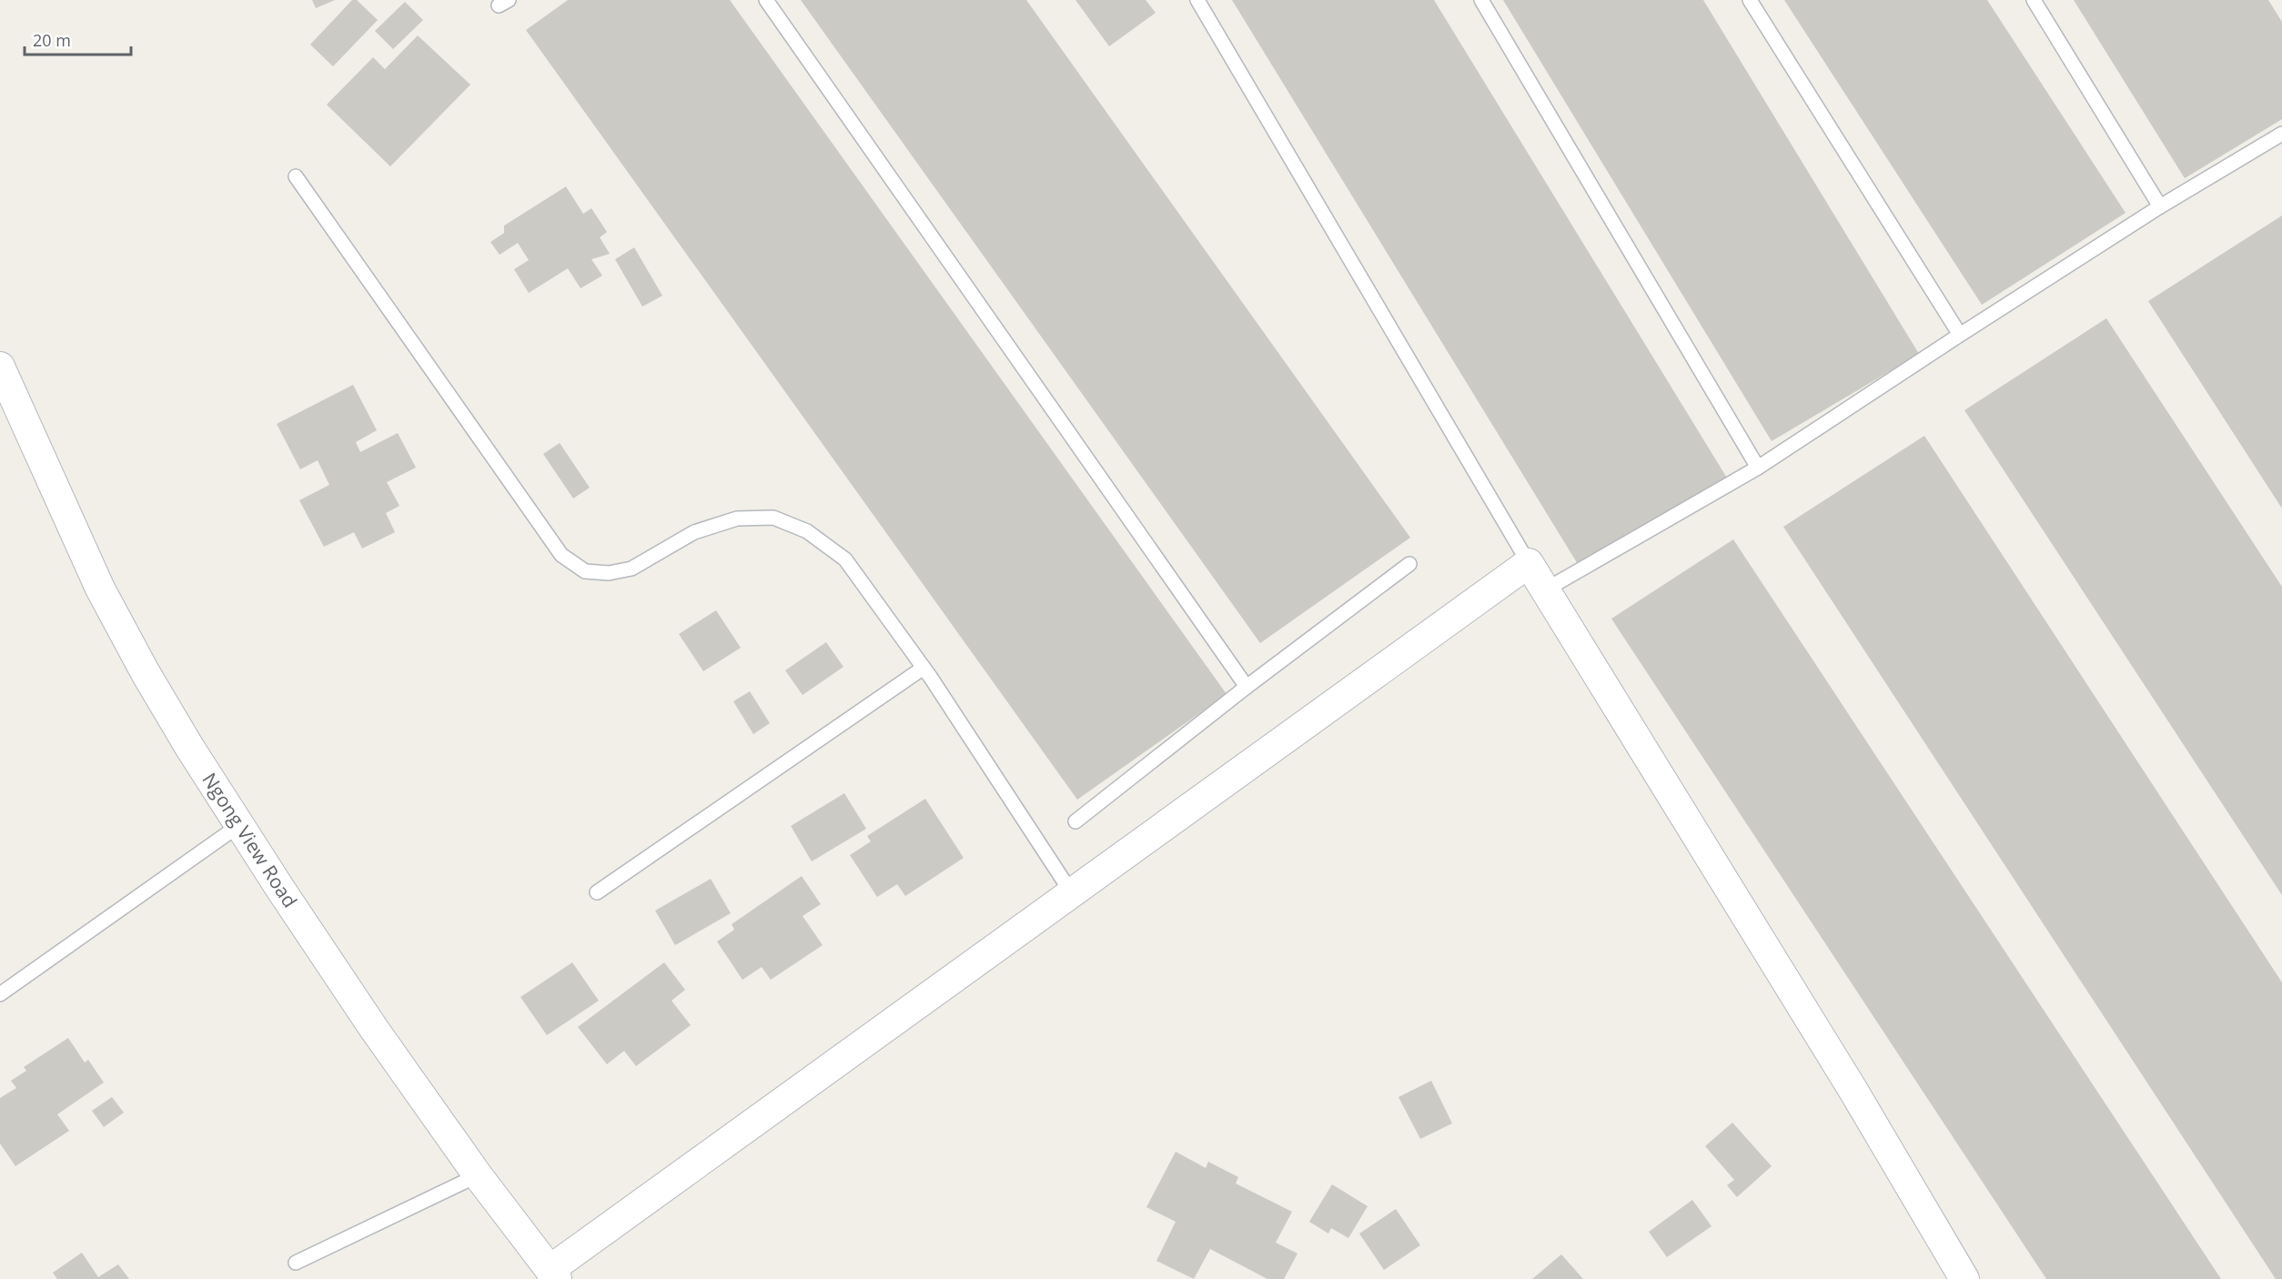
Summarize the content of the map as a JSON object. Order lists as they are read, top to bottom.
{
  "streets": {
    "street": ["Ngong View Road"]
  },
  "scale_bar": "20 m"
}
